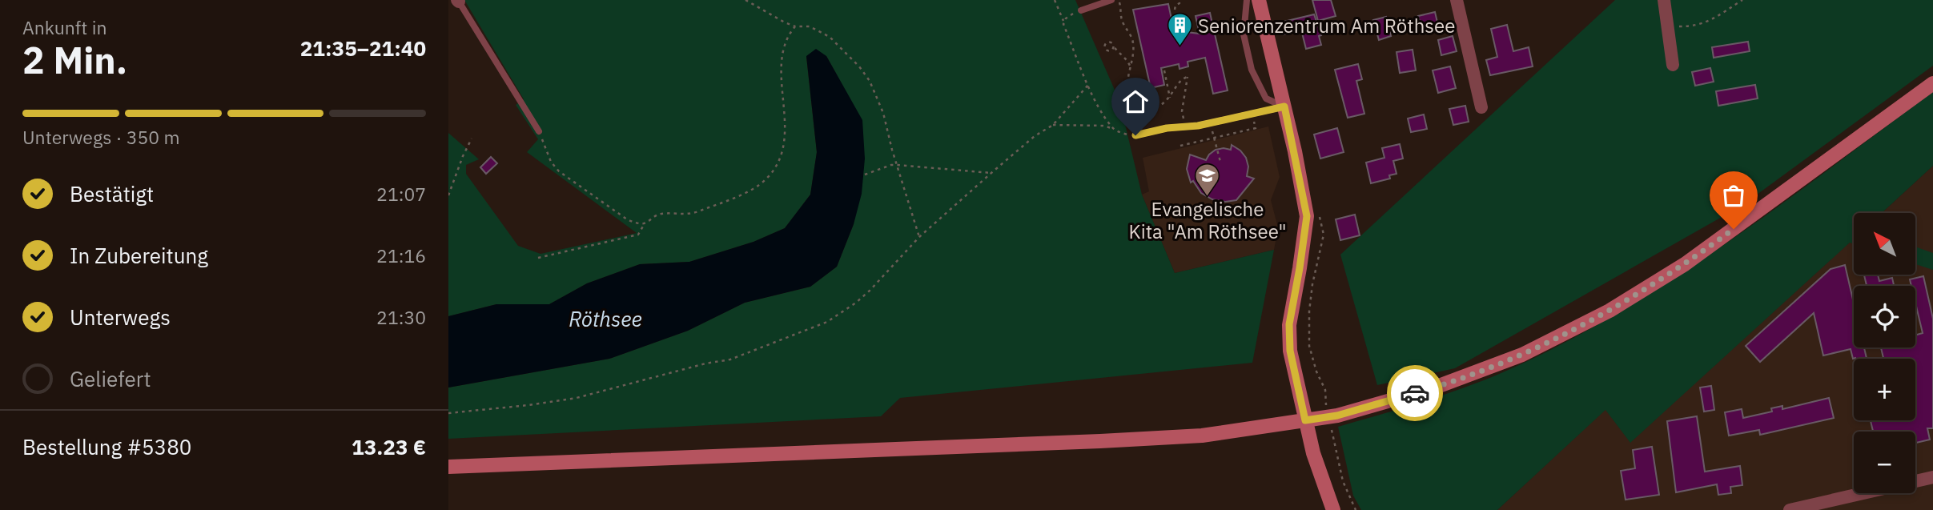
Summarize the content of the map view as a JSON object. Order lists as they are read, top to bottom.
{
  "water": ["Röthsee"],
  "places": {
    "building": ["Seniorenzentrum Am Röthsee"],
    "school or university": ["Evangelische Kita \"Am Röthsee\""]
  },
  "north": "top left",
  "page": {
    "heading": ["2 Min.", "Ankunft in", "21:35–21:40"],
    "panel": ["Bestellung #5380", "13.23 €"],
    "bar": "Unterwegs · 350 m",
    "list": [
      ["Bestätigt", "21:07"],
      ["In Zubereitung", "21:16"],
      ["Unterwegs", "21:30"],
      "Geliefert"
    ],
    "map_buttons": ["+", "−"]
  }
}
